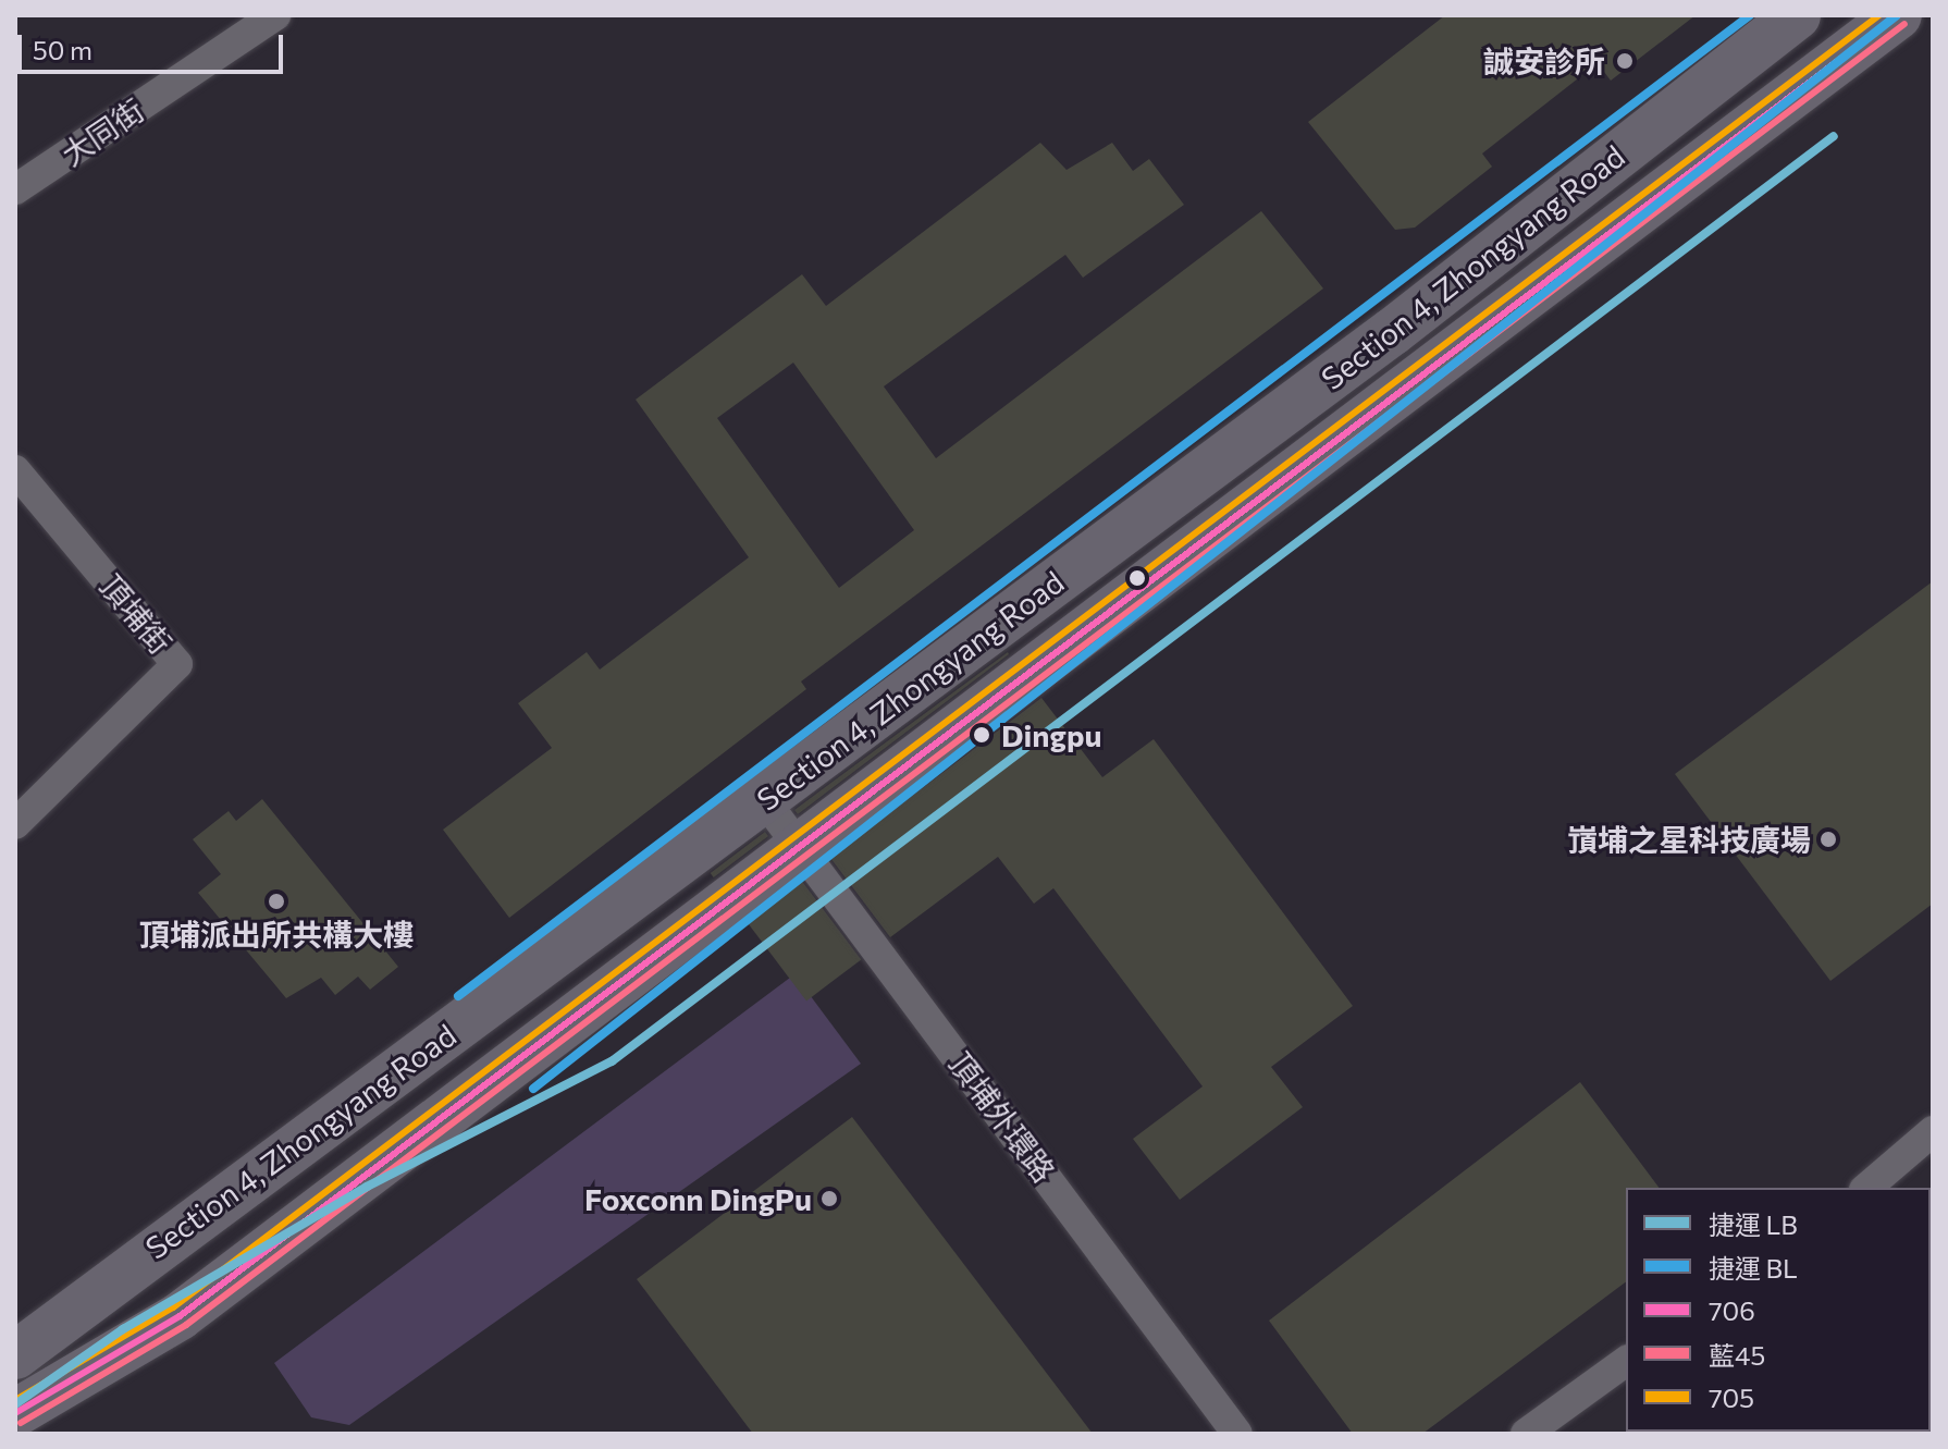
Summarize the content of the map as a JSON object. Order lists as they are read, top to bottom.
{
  "streets": {
    "main road": ["Section 4, Zhongyang Road"],
    "street": ["大同街", "頂埔街", "頂埔外環路"]
  },
  "crossings": [
    ["Section 4, Zhongyang Road", "頂埔外環路"]
  ],
  "places": [
    "誠安診所",
    "Dingpu",
    "嵿埔之星科技廣場",
    "頂埔派出所共構大樓",
    "Foxconn DingPu"
  ],
  "lines": [
    "metro line BL",
    "transit line 706",
    "transit line 705",
    "transit line 藍45",
    "metro line LB"
  ],
  "legend": [
    "捷運 LB",
    "捷運 BL",
    "706",
    "藍45",
    "705"
  ],
  "scale_bar": "50 m"
}
